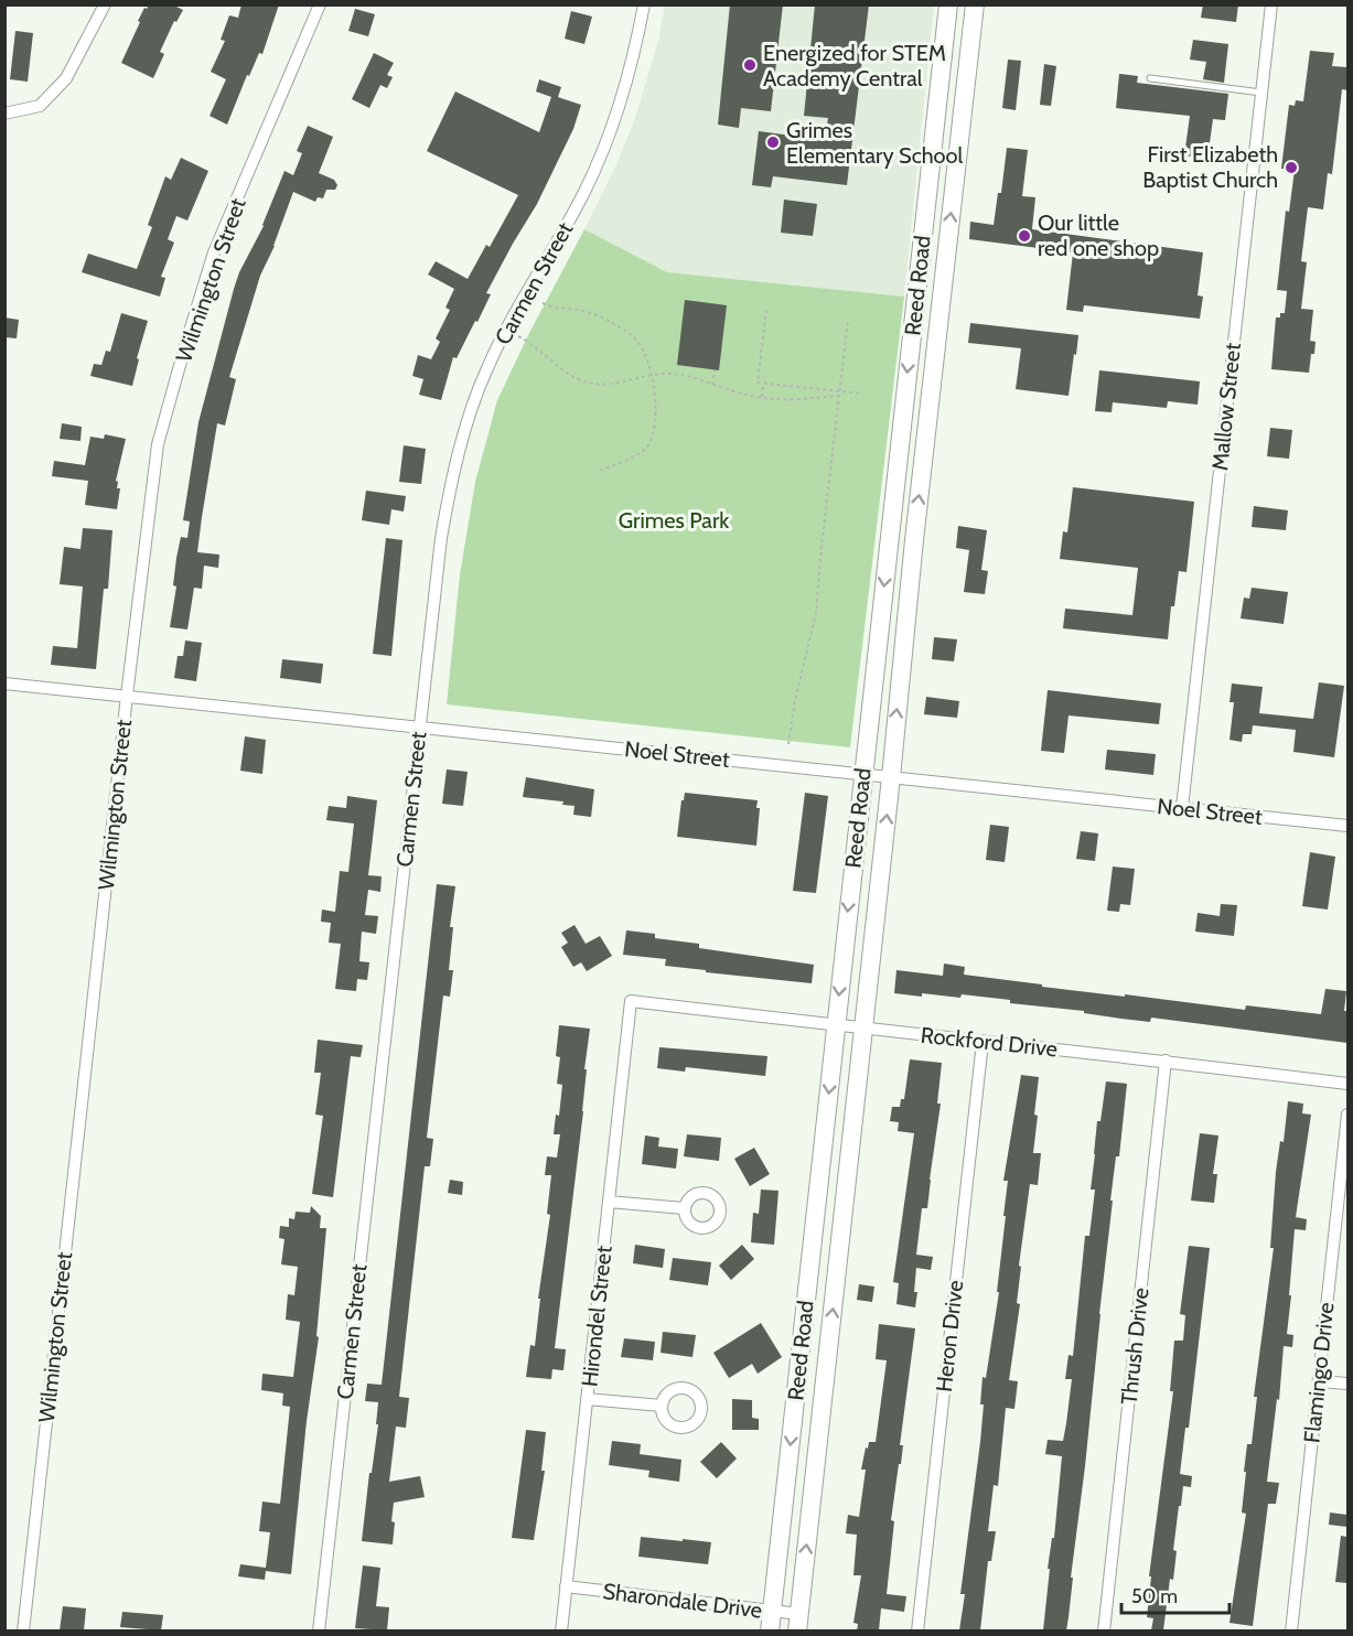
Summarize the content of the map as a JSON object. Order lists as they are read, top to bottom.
{
  "streets": {
    "street": [
      "Wilmington Street",
      "Carmen Street",
      "Reed Road",
      "Mallow Street",
      "Noel Street",
      "Rockford Drive",
      "Hirondel Street",
      "Heron Drive",
      "Thrush Drive",
      "Flamingo Drive",
      "Sharondale Drive"
    ]
  },
  "crossings": [
    ["Wilmington Street", "Noel Street"],
    ["Carmen Street", "Noel Street"],
    ["Reed Road", "Noel Street"],
    ["Reed Road", "Rockford Drive"],
    ["Reed Road", "Sharondale Drive"],
    ["Mallow Street", "Noel Street"],
    ["Rockford Drive", "Hirondel Street"],
    ["Rockford Drive", "Heron Drive"],
    ["Rockford Drive", "Thrush Drive"],
    ["Hirondel Street", "Sharondale Drive"]
  ],
  "parks": ["Grimes Park"],
  "places": [
    "Energized for STEM Academy Central",
    "Grimes Elementary School",
    "First Elizabeth Baptist Church",
    "Our little red one shop"
  ],
  "scale_bar": "50 m"
}
